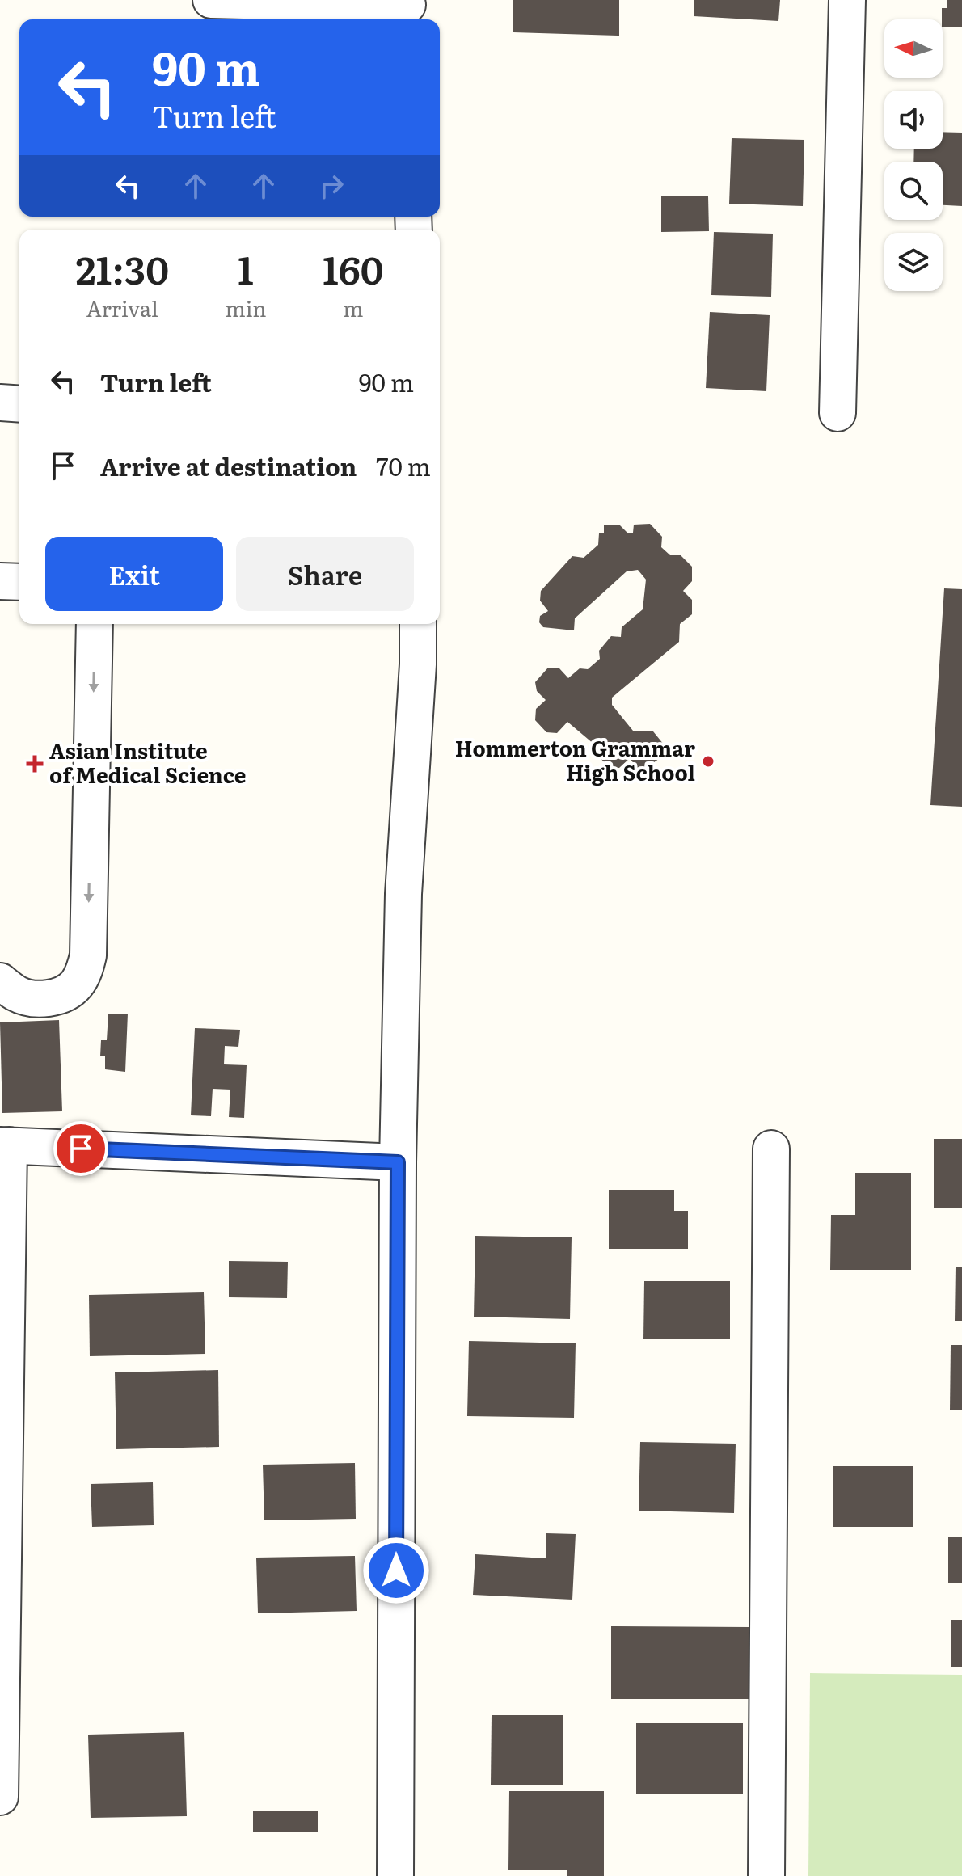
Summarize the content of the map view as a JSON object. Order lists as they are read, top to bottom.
{
  "places": {
    "other": ["Hommerton Grammar High School"],
    "health": ["Asian Institute of Medical Science"]
  },
  "north": "left",
  "page": {
    "turn": ["90 m", "Turn left"],
    "eta": [
      "21:30",
      "Arrival",
      "1",
      "min",
      "160",
      "m"
    ],
    "list": [
      {
        "name": "Turn left",
        "value": "90 m"
      },
      {
        "name": "Arrive at destination",
        "value": "70 m"
      }
    ],
    "buttons": ["Exit", "Share"]
  }
}
